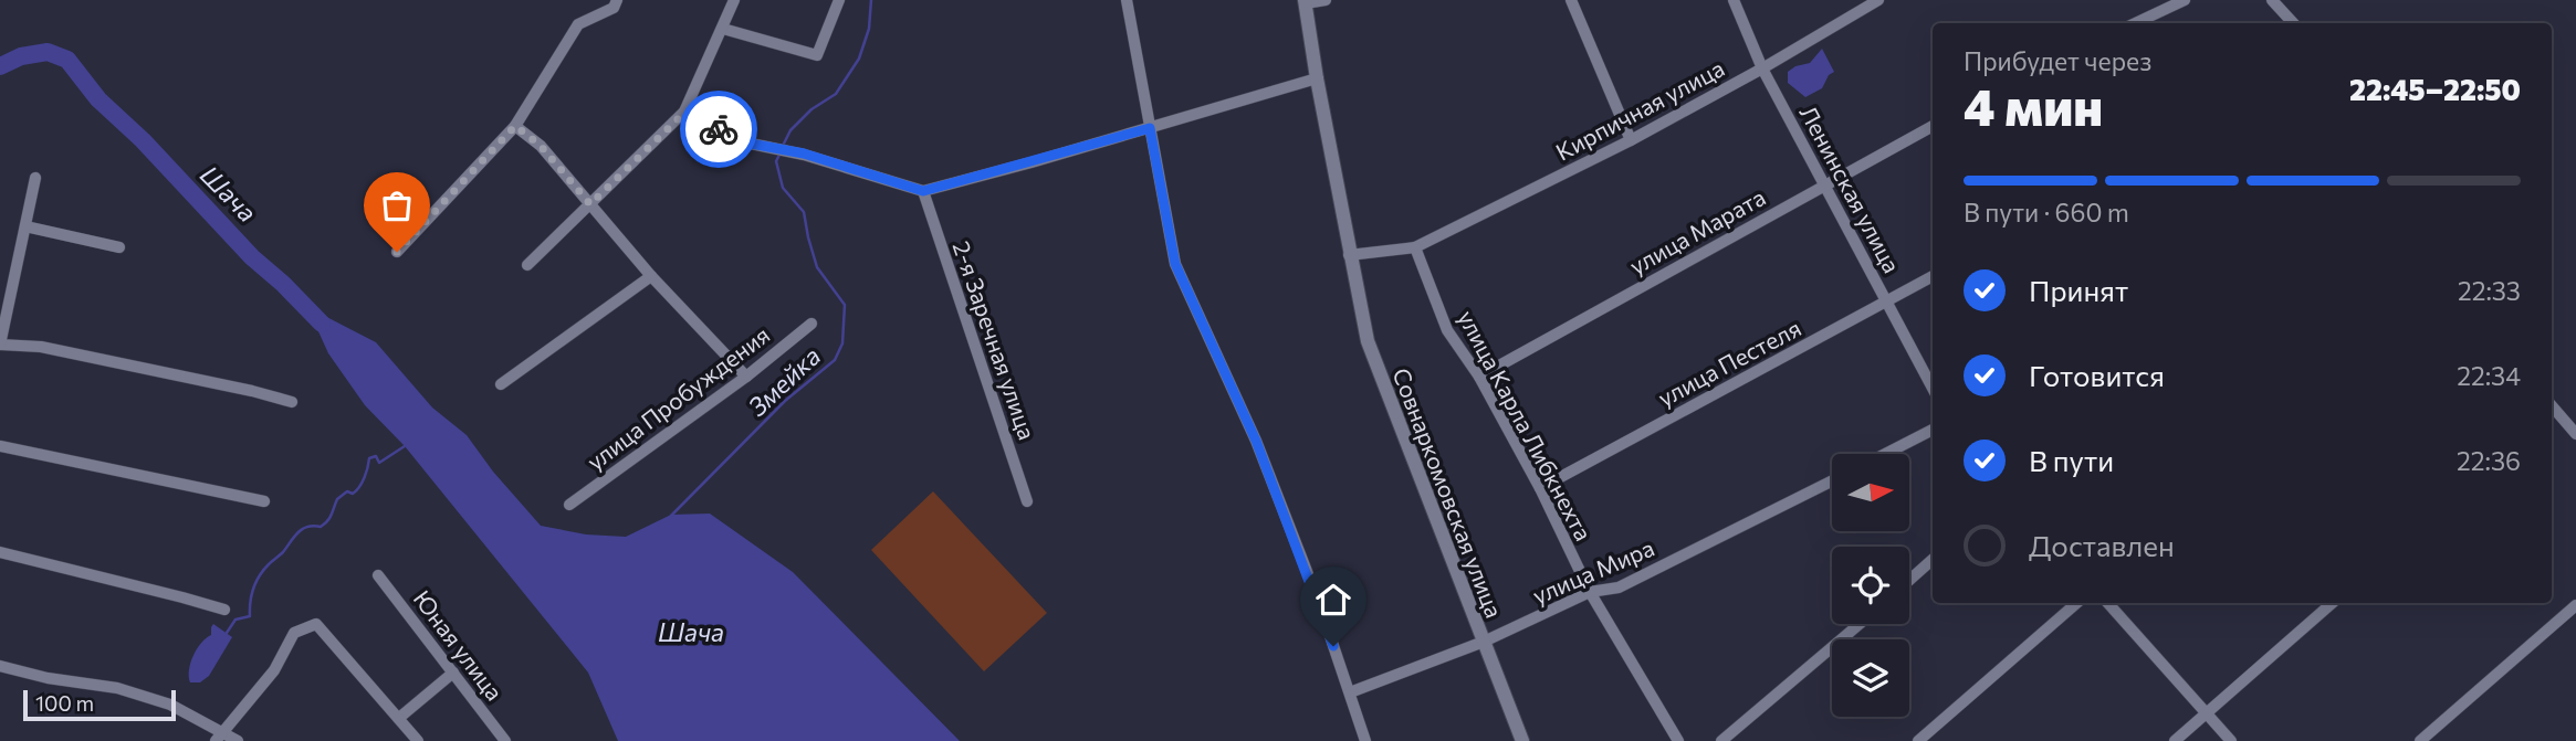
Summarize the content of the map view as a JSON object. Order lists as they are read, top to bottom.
{
  "streets": {
    "street": [
      "Кирпичная улица",
      "Ленинская улица",
      "улица Марата",
      "2-я Заречная улица",
      "улица Пестеля",
      "улица Пробуждения",
      "улица Карла Либкнехта",
      "Совнаркомовская улица",
      "улица Мира",
      "Юная улица"
    ]
  },
  "crossings": [
    ["Кирпичная улица", "Ленинская улица"],
    ["Кирпичная улица", "улица Карла Либкнехта"],
    ["Ленинская улица", "улица Марата"],
    ["Ленинская улица", "улица Пестеля"],
    ["улица Марата", "улица Карла Либкнехта"],
    ["улица Пестеля", "улица Карла Либкнехта"],
    ["улица Карла Либкнехта", "улица Мира"],
    ["Совнаркомовская улица", "улица Мира"]
  ],
  "water": ["Шача", "Змейка"],
  "scale_bar": "100 m",
  "north": "right",
  "page": {
    "heading": ["4 мин", "Прибудет через", "22:45–22:50"],
    "bar": "В пути · 660 m",
    "list": [
      ["Принят", "22:33"],
      ["Готовится", "22:34"],
      ["В пути", "22:36"],
      "Доставлен"
    ],
    "scale": "100 m"
  }
}
